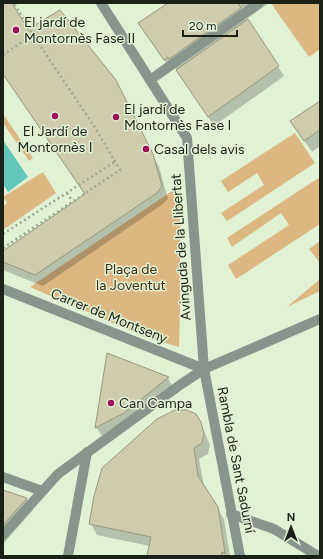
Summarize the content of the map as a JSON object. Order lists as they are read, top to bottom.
{
  "streets": {
    "street": ["Avinguda de la Llibertat", "Carrer de Montseny", "Rambla de Sant Sadurní"]
  },
  "crossings": [
    ["Avinguda de la Llibertat", "Carrer de Montseny"],
    ["Avinguda de la Llibertat", "Rambla de Sant Sadurní"],
    ["Carrer de Montseny", "Rambla de Sant Sadurní"]
  ],
  "parks": ["Plaça de la Joventut"],
  "places": [
    "El jardí de Montornès Fase II",
    "El Jardí de Montornès I",
    "El jardí de Montornès Fase I",
    "Casal dels avis",
    "Can Campa"
  ],
  "scale_bar": "20 m",
  "north": "top"
}
